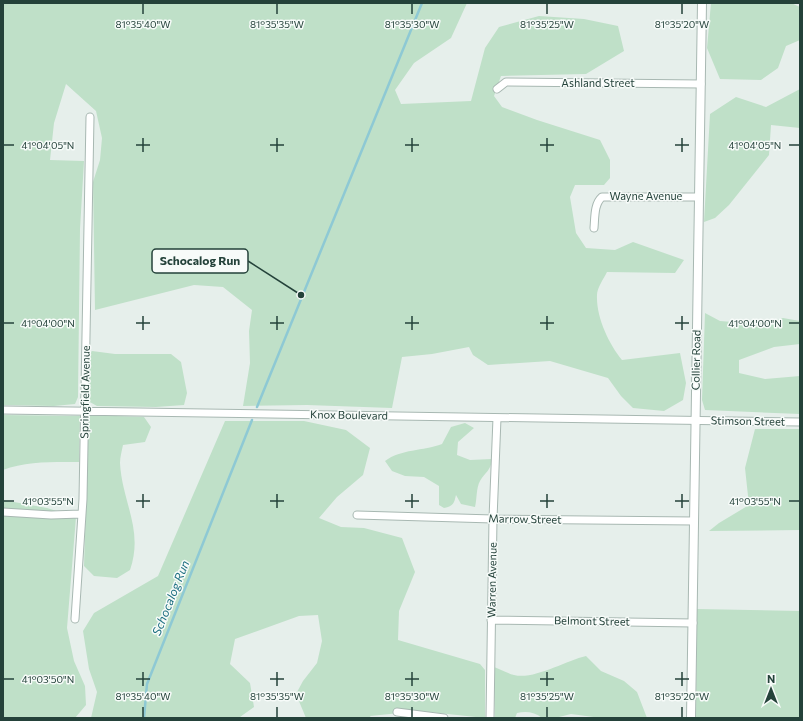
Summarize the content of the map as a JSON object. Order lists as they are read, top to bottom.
{
  "streets": {
    "street": [
      "Ashland Street",
      "Wayne Avenue",
      "Collier Road",
      "Springfield Avenue",
      "Knox Boulevard",
      "Stimson Street",
      "Marrow Street",
      "Warren Avenue",
      "Belmont Street"
    ]
  },
  "crossings": [
    ["Ashland Street", "Collier Road"],
    ["Wayne Avenue", "Collier Road"],
    ["Collier Road", "Knox Boulevard"],
    ["Collier Road", "Stimson Street"],
    ["Collier Road", "Marrow Street"],
    ["Collier Road", "Belmont Street"],
    ["Springfield Avenue", "Knox Boulevard"],
    ["Knox Boulevard", "Stimson Street"],
    ["Knox Boulevard", "Warren Avenue"],
    ["Marrow Street", "Warren Avenue"],
    ["Warren Avenue", "Belmont Street"]
  ],
  "water": ["Schocalog Run"],
  "places": ["Schocalog Run"],
  "north": "top",
  "coordinates": [
    "81°35'40\"W",
    "81°35'35\"W",
    "81°35'30\"W",
    "81°35'25\"W",
    "81°35'20\"W",
    "41°04'05\"N",
    "41°04'00\"N",
    "41°03'55\"N",
    "41°03'50\"N"
  ]
}
